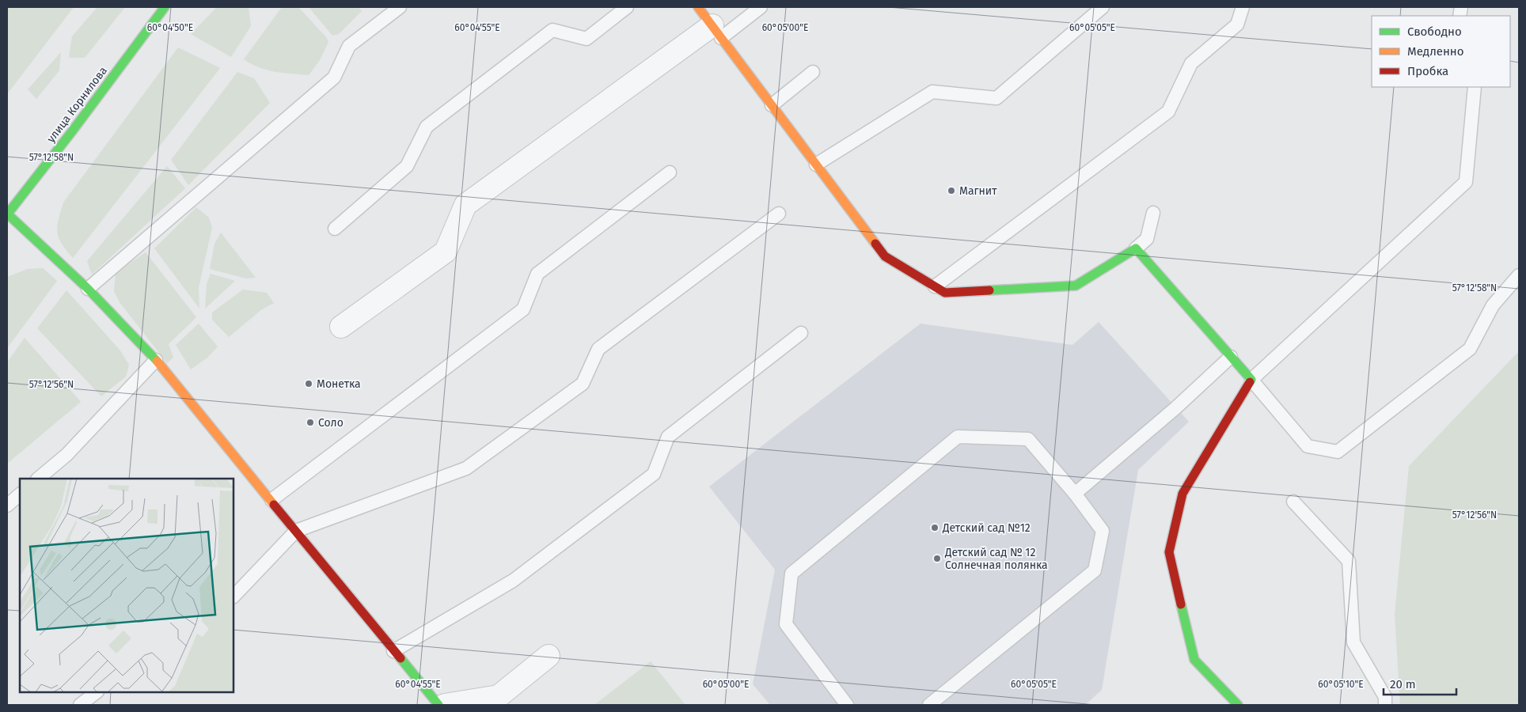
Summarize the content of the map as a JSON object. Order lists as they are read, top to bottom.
{
  "streets": {
    "street": ["улица Корнилова"]
  },
  "places": [
    "Магнит",
    "Монетка",
    "Соло",
    "Детский сад №12",
    "Детский сад № 12 Солнечная полянка"
  ],
  "legend": ["Свободно", "Медленно", "Пробка"],
  "scale_bar": "20 m",
  "coordinates": [
    "60°04'50\"E",
    "60°04'55\"E",
    "60°05'00\"E",
    "60°05'05\"E",
    "57°12'58\"N",
    "57°12'56\"N",
    "60°05'10\"E"
  ]
}
